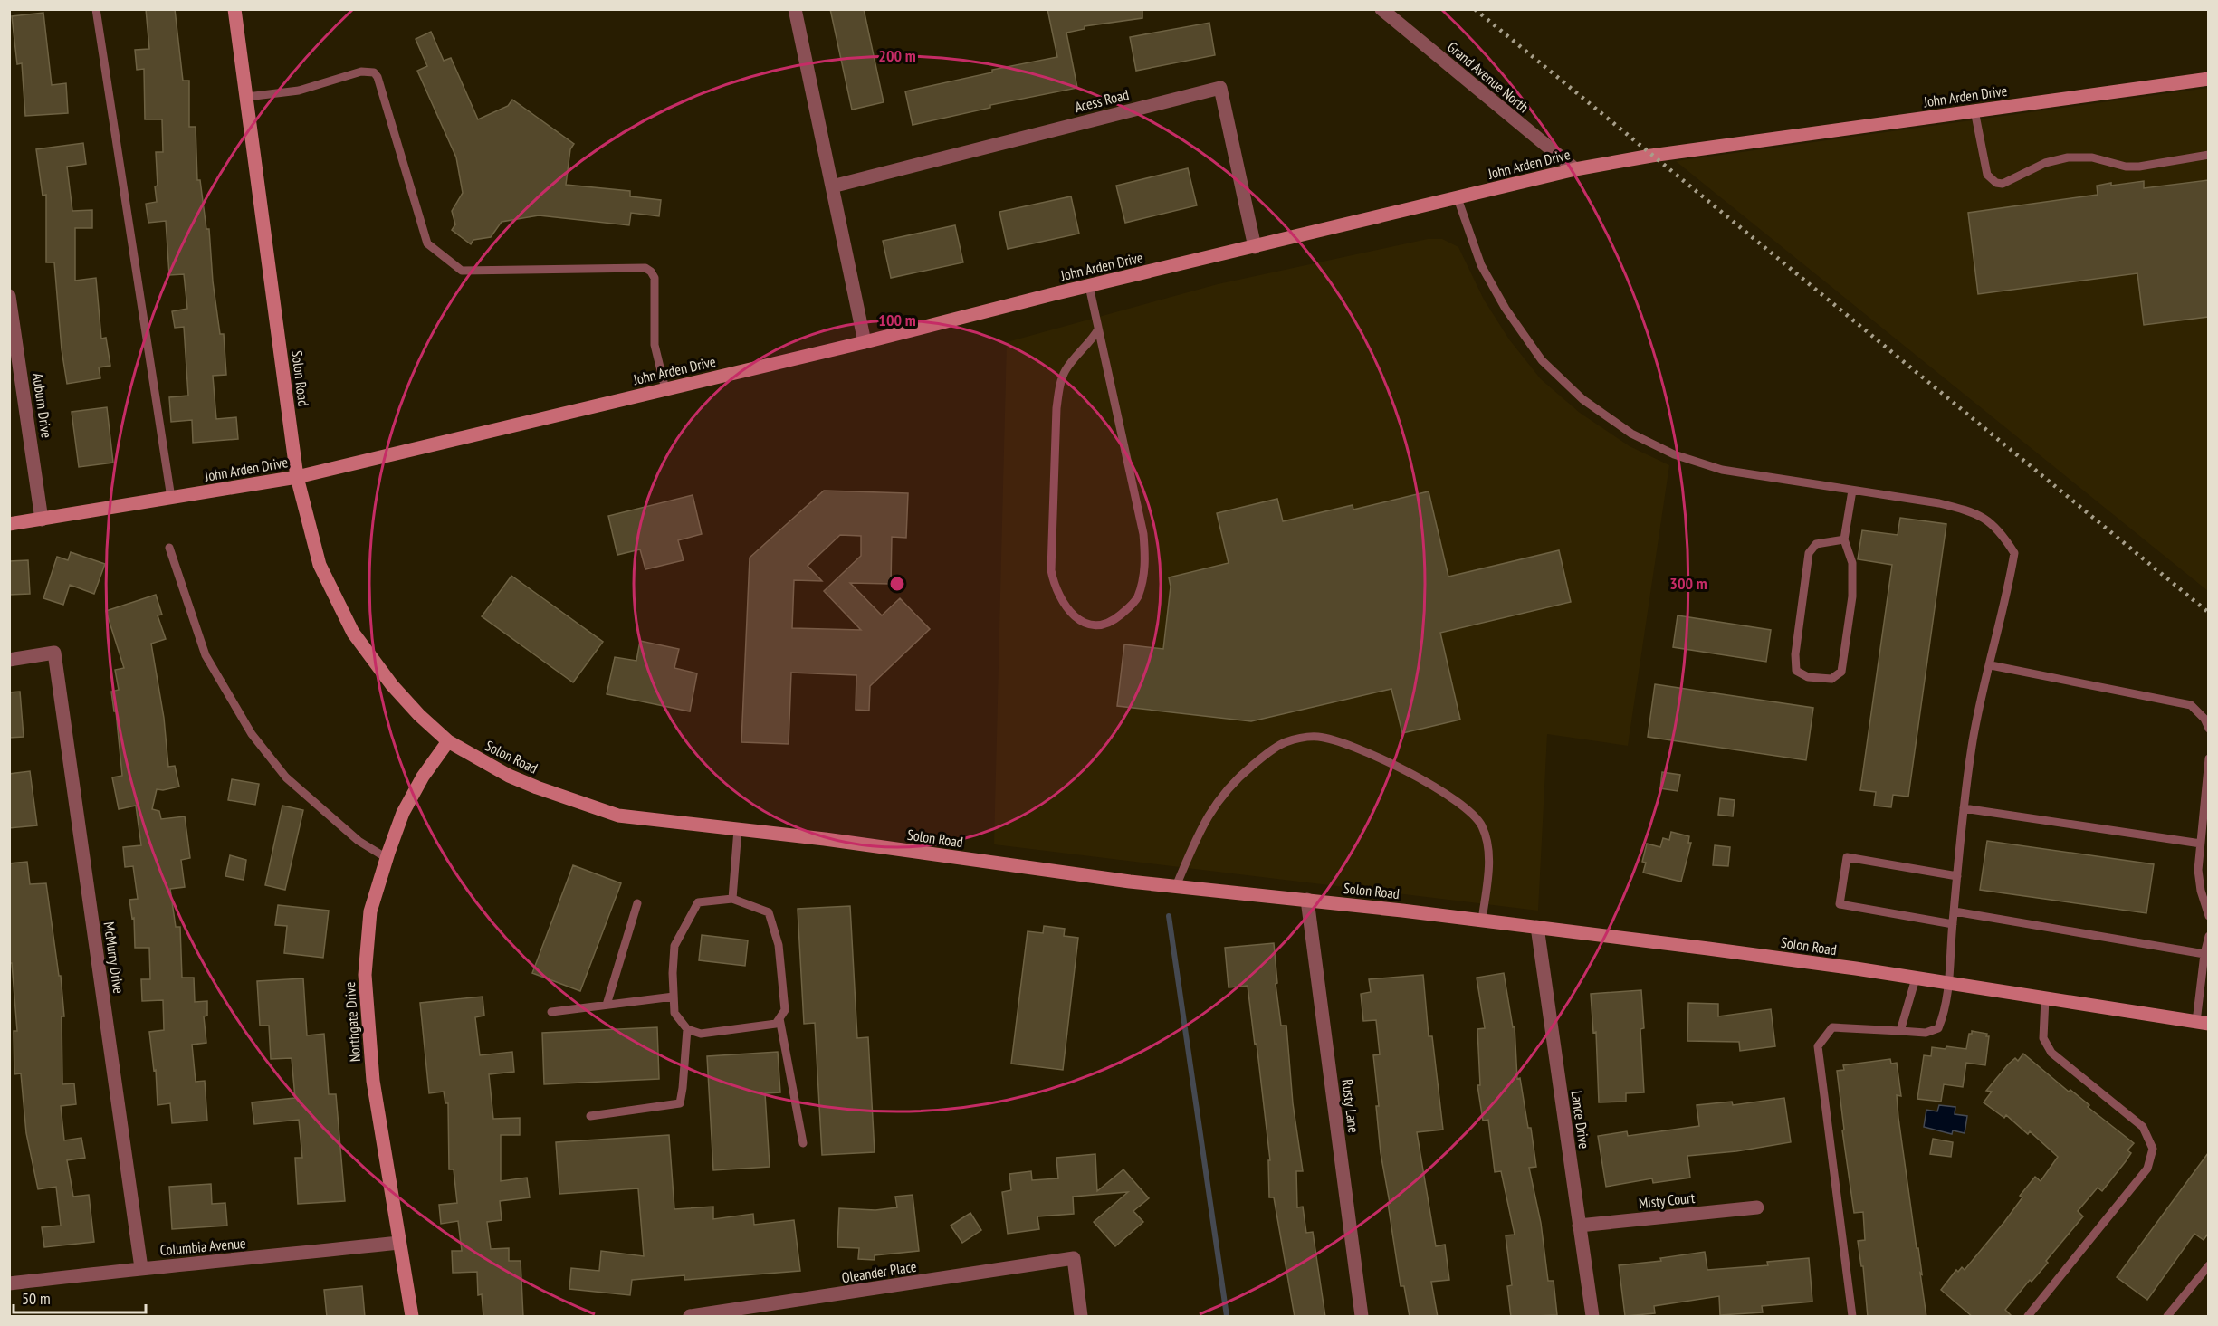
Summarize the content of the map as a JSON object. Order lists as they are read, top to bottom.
{
  "streets": {
    "street": [
      "Grand Avenue North",
      "John Arden Drive",
      "Acess Road",
      "Solon Road",
      "Auburn Drive",
      "McMurry Drive",
      "Northgate Drive",
      "Rusty Lane",
      "Lance Drive",
      "Misty Court",
      "Columbia Avenue",
      "Oleander Place"
    ]
  },
  "crossings": [
    ["Grand Avenue North", "John Arden Drive"],
    ["John Arden Drive", "Acess Road"],
    ["John Arden Drive", "Solon Road"],
    ["John Arden Drive", "Auburn Drive"],
    ["Solon Road", "Northgate Drive"],
    ["Solon Road", "Rusty Lane"],
    ["Solon Road", "Lance Drive"],
    ["McMurry Drive", "Columbia Avenue"],
    ["Northgate Drive", "Columbia Avenue"],
    ["Lance Drive", "Misty Court"]
  ],
  "scale_bar": "50 m",
  "rings": ["200 m", "100 m", "300 m"]
}
